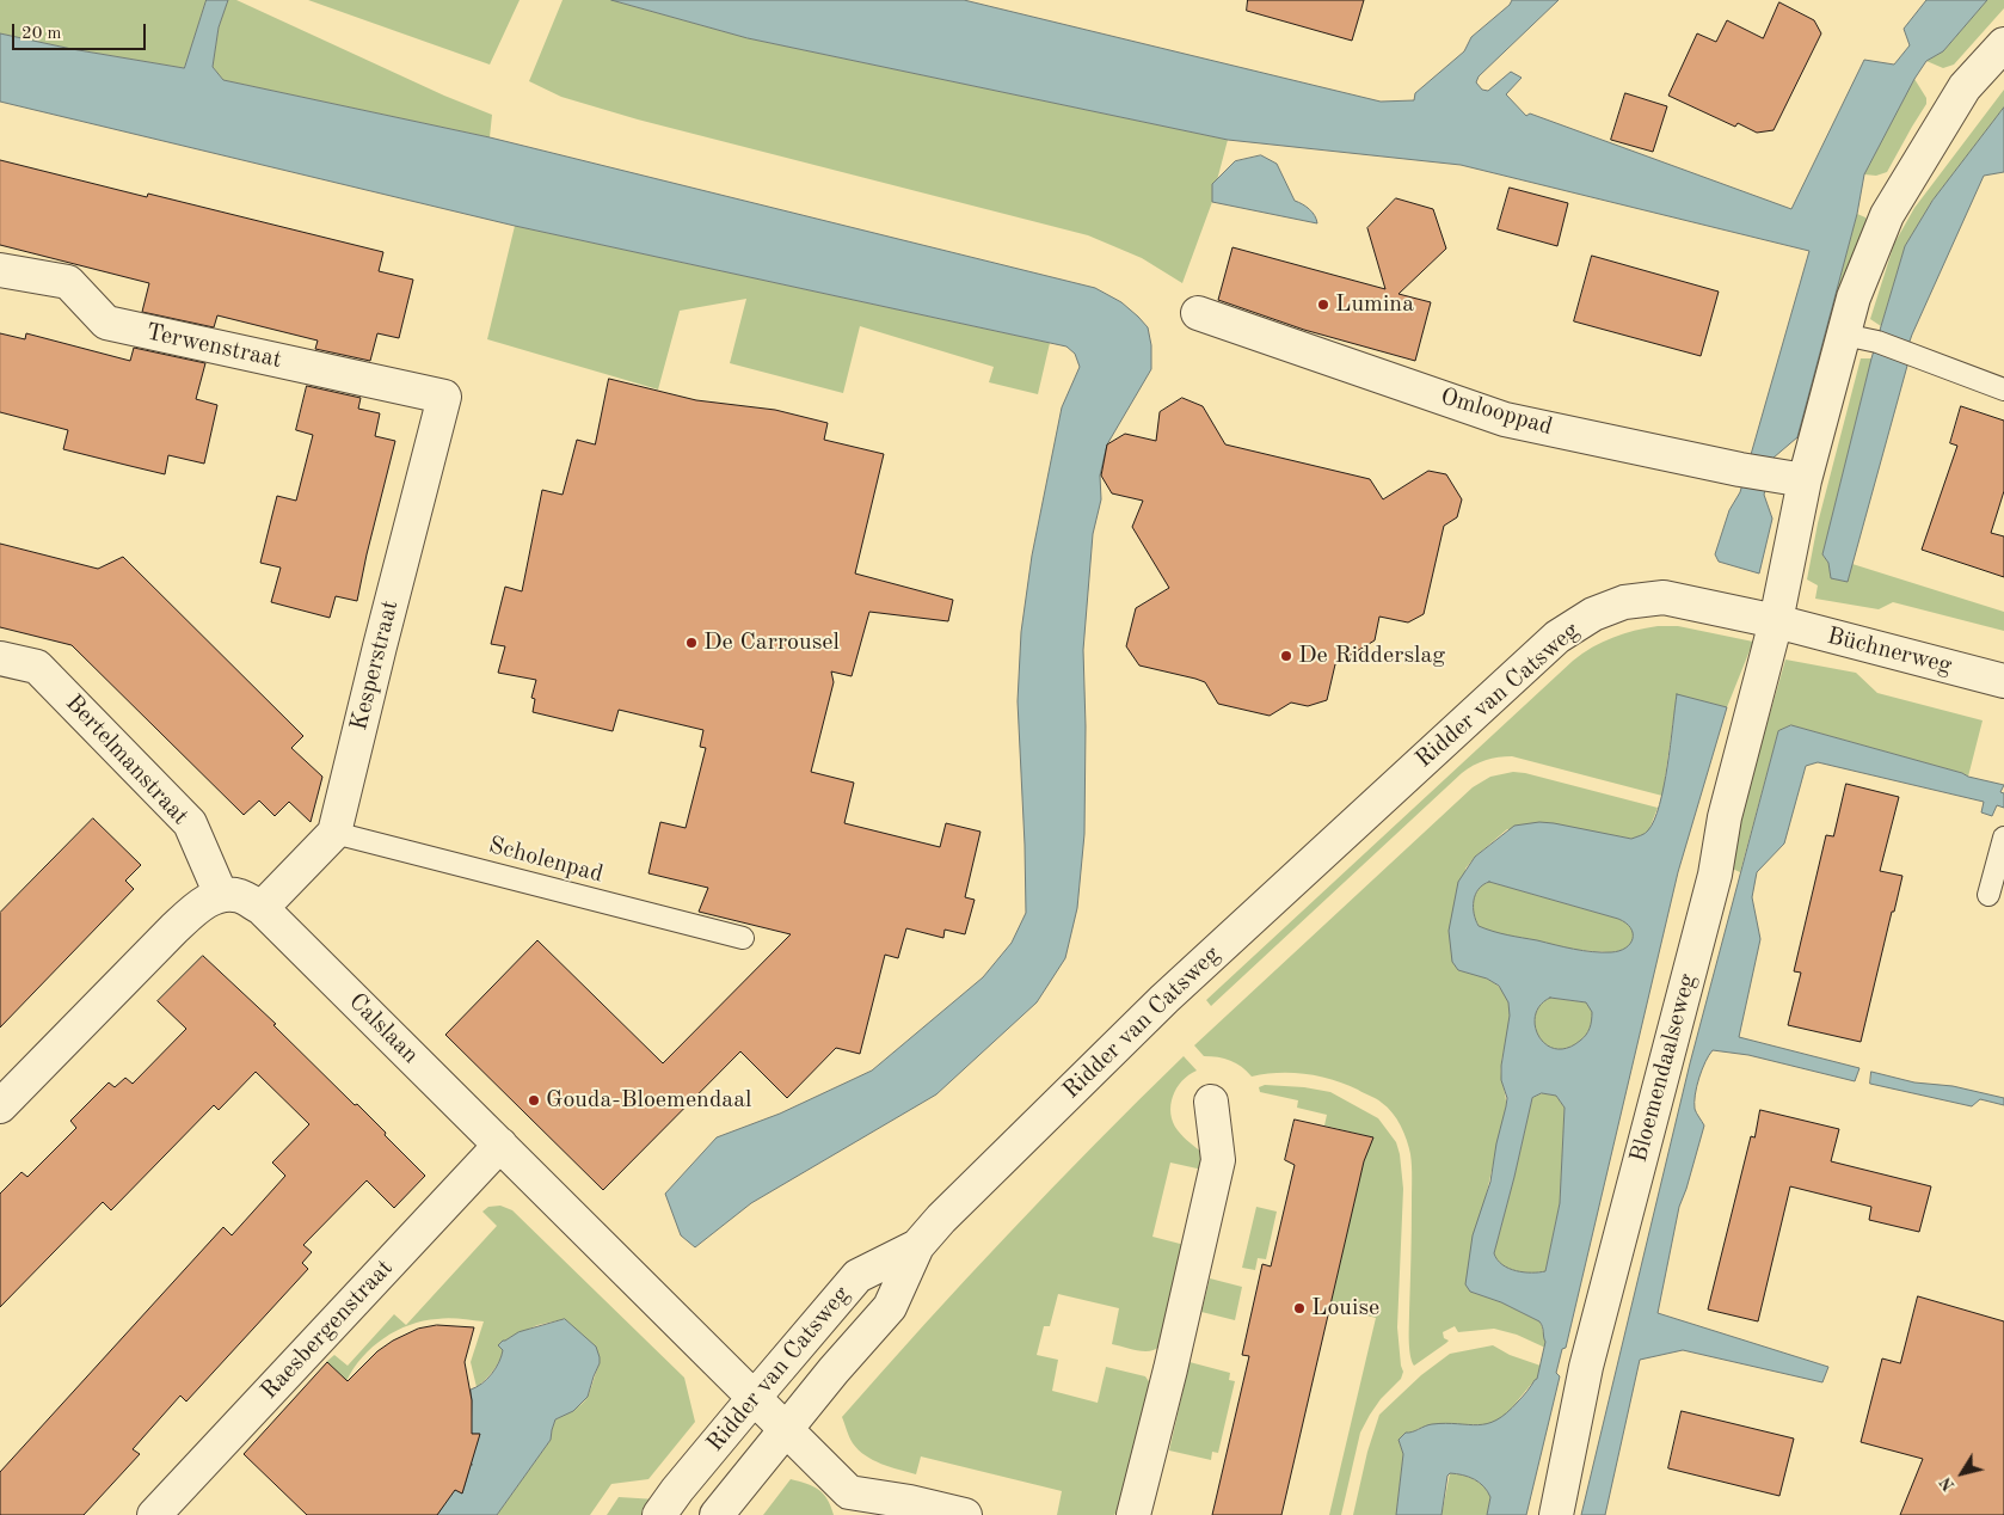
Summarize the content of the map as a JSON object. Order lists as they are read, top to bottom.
{
  "streets": {
    "street": [
      "Terwenstraat",
      "Omlooppad",
      "Büchnerweg",
      "Kesperstraat",
      "Ridder van Catsweg",
      "Bertelmanstraat",
      "Calslaan",
      "Bloemendaalseweg",
      "Raesbergenstraat"
    ],
    "lane": ["Scholenpad"]
  },
  "crossings": [
    ["Terwenstraat", "Kesperstraat"],
    ["Büchnerweg", "Ridder van Catsweg"],
    ["Büchnerweg", "Bloemendaalseweg"],
    ["Kesperstraat", "Scholenpad"],
    ["Ridder van Catsweg", "Calslaan"],
    ["Ridder van Catsweg", "Bloemendaalseweg"],
    ["Bertelmanstraat", "Calslaan"],
    ["Calslaan", "Raesbergenstraat"]
  ],
  "places": [
    "Lumina",
    "De Carrousel",
    "De Ridderslag",
    "Gouda-Bloemendaal",
    "Louise"
  ],
  "scale_bar": "20 m",
  "north": "bottom left"
}
